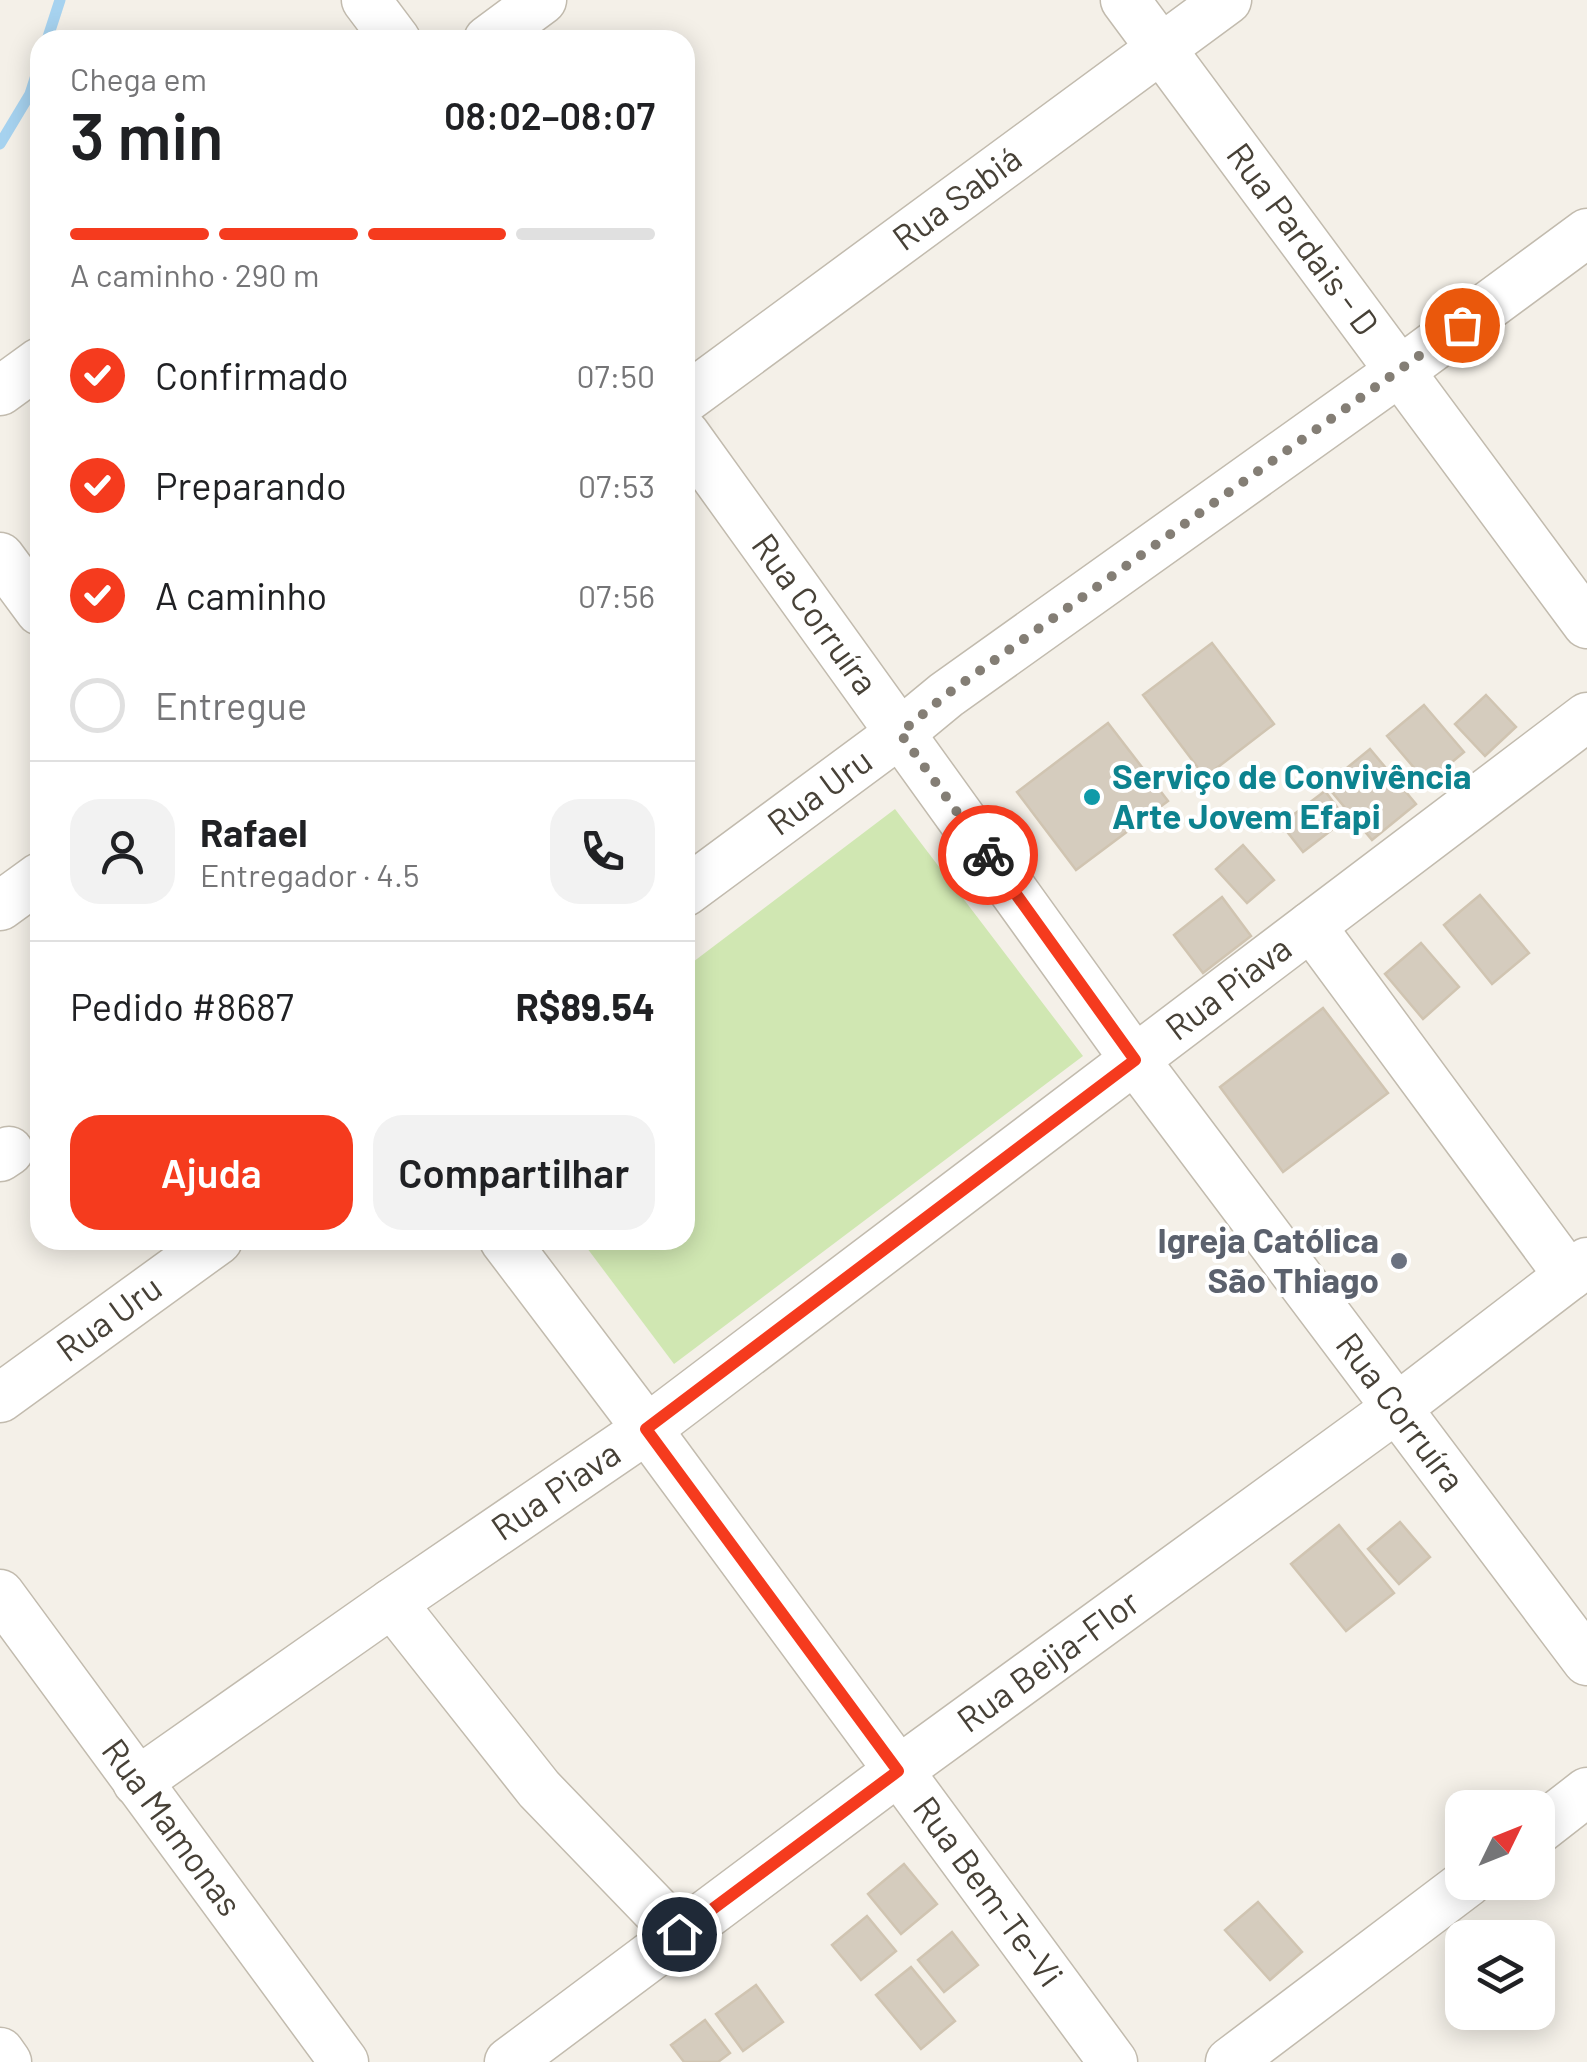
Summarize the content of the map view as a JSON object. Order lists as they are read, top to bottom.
{
  "streets": {
    "street": [
      "Rua Sabiá",
      "Rua Pardais - D",
      "Rua Corruíra",
      "Rua Uru",
      "Rua Piava",
      "Rua Beija-Flor",
      "Rua Mamonas",
      "Rua Bem-Te-Vi"
    ]
  },
  "crossings": [
    ["Rua Sabiá", "Rua Pardais - D"],
    ["Rua Pardais - D", "Rua Uru"],
    ["Rua Corruíra", "Rua Uru"],
    ["Rua Corruíra", "Rua Piava"],
    ["Rua Corruíra", "Rua Beija-Flor"],
    ["Rua Piava", "Rua Mamonas"],
    ["Rua Piava", "Rua Bem-Te-Vi"],
    ["Rua Beija-Flor", "Rua Bem-Te-Vi"]
  ],
  "places": ["Serviço de Convivência Arte Jovem Efapi", "Igreja Católica São Thiago"],
  "north": "top right",
  "page": {
    "heading": ["3 min", "Chega em", "08:02–08:07"],
    "panel": [
      "Rafael",
      "Entregador · 4.5",
      "Pedido #8687",
      "R$89.54"
    ],
    "bar": "A caminho · 290 m",
    "list": [
      ["Confirmado", "07:50"],
      ["Preparando", "07:53"],
      ["A caminho", "07:56"],
      "Entregue"
    ],
    "buttons": ["Ajuda", "Compartilhar"]
  }
}
